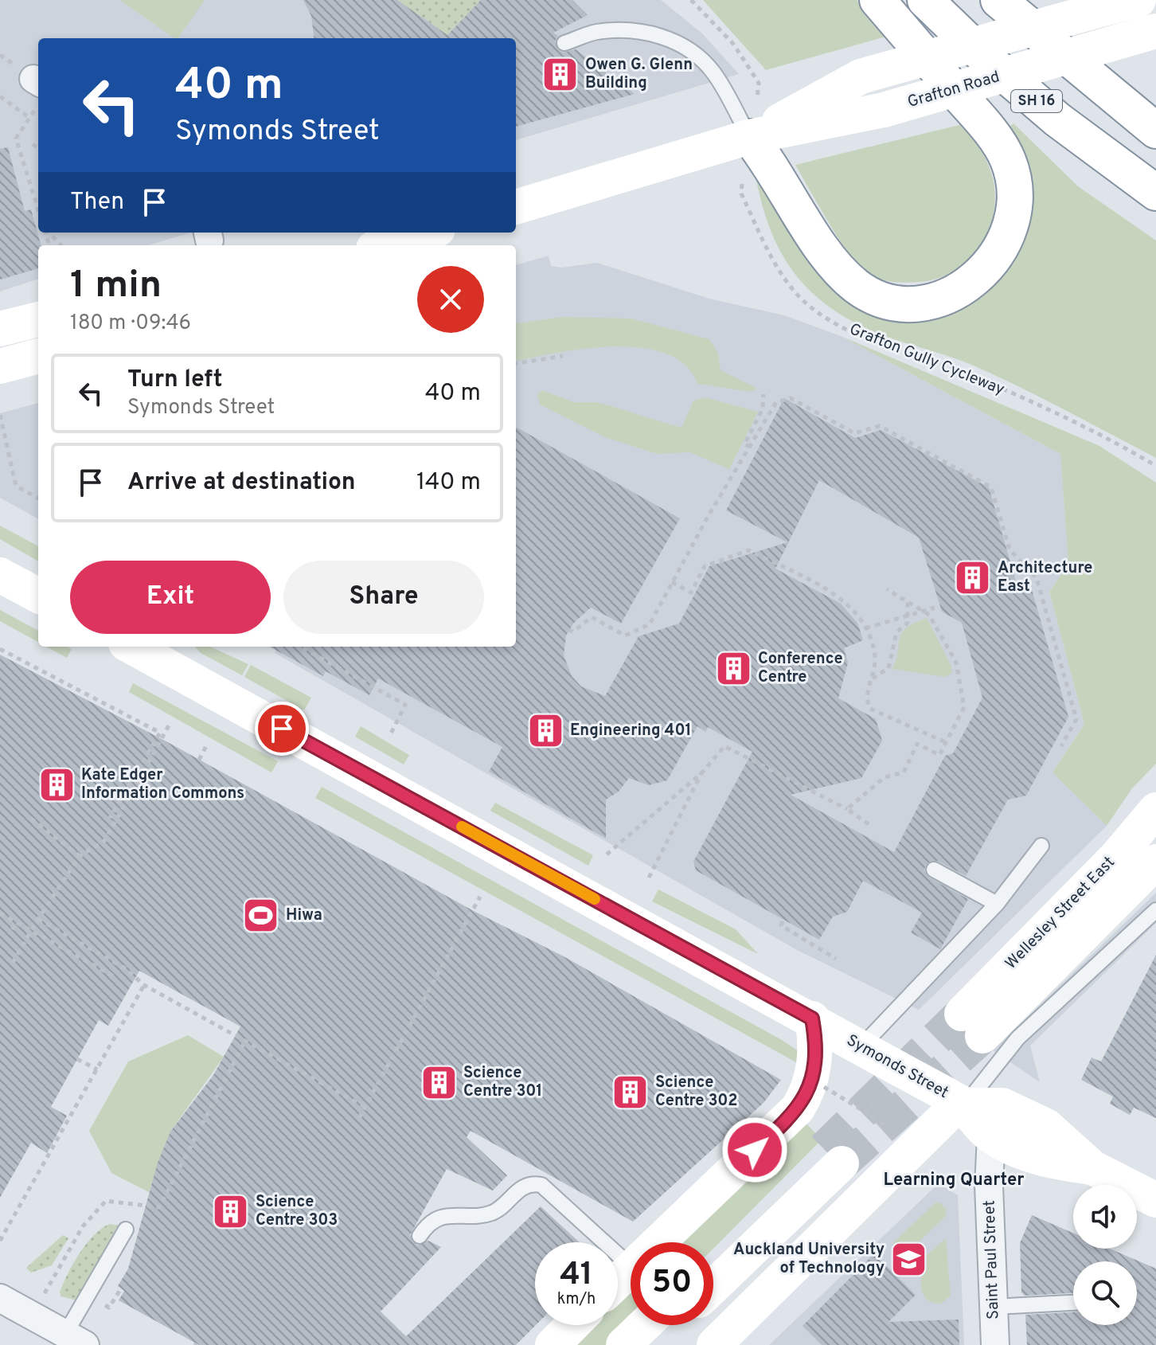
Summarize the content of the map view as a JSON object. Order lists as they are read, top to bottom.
{
  "streets": {
    "main road": [
      "Grafton Road",
      "SH 16",
      "Wellesley Street East",
      "Symonds Street"
    ],
    "street": ["Saint Paul Street"],
    "path": ["Grafton Gully Cycleway"]
  },
  "crossings": [
    ["Symonds Street", "Saint Paul Street"]
  ],
  "districts": ["Learning Quarter"],
  "places": {
    "building": [
      "Owen G. Glenn Building",
      "Architecture East",
      "Conference Centre",
      "Engineering 401",
      "Kate Edger Information Commons",
      "Science Centre 301",
      "Science Centre 302",
      "Science Centre 303"
    ],
    "sports": ["Hiwa"],
    "school or university": ["Auckland University of Technology"]
  },
  "page": {
    "turn": ["40 m", "Symonds Street"],
    "then": "Then",
    "heading": ["1 min", "180 m · 09:46"],
    "list": [
      {
        "name": "Turn left",
        "note": "Symonds Street",
        "value": "40 m"
      },
      {
        "name": "Arrive at destination",
        "value": "140 m"
      }
    ],
    "buttons": ["Exit", "Share"],
    "speed": "41 km/h",
    "limit": "50"
  }
}
